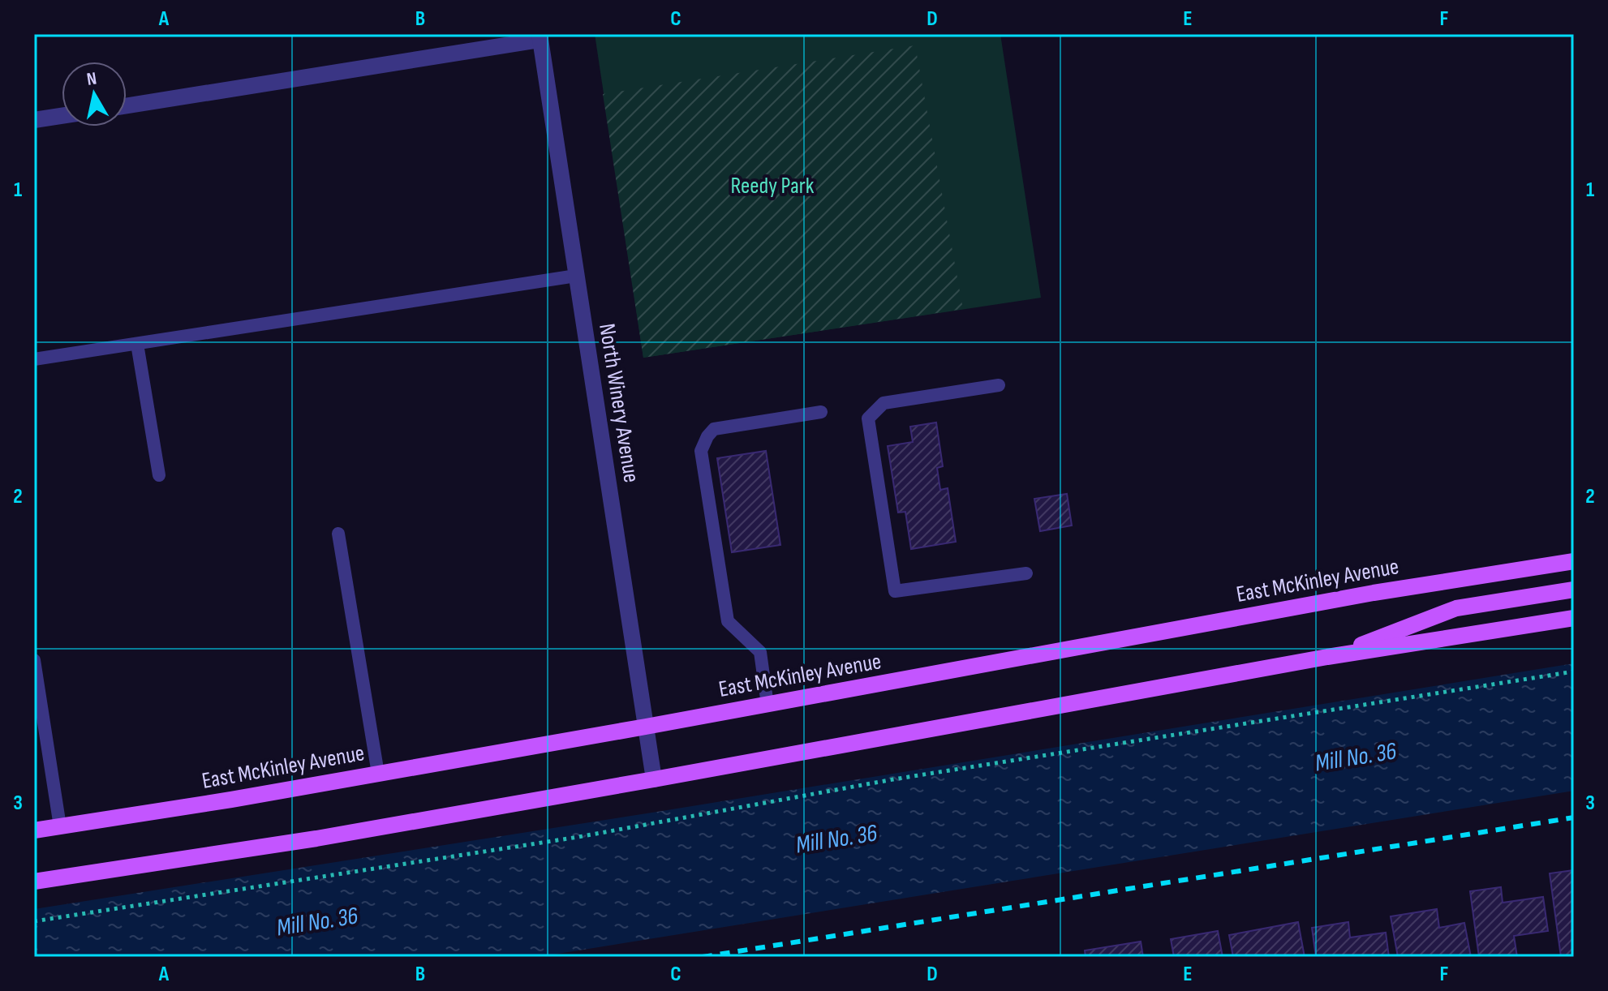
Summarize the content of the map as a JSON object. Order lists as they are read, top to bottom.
{
  "streets": {
    "main road": ["East McKinley Avenue"],
    "street": ["North Winery Avenue"]
  },
  "crossings": [
    ["North Winery Avenue", "East McKinley Avenue"]
  ],
  "water": ["Mill No. 36"],
  "parks": ["Reedy Park"],
  "north": "top",
  "grid": {
    "columns": [
      "A",
      "B",
      "C",
      "D",
      "E",
      "F"
    ],
    "rows": ["1", "2", "3"]
  }
}
